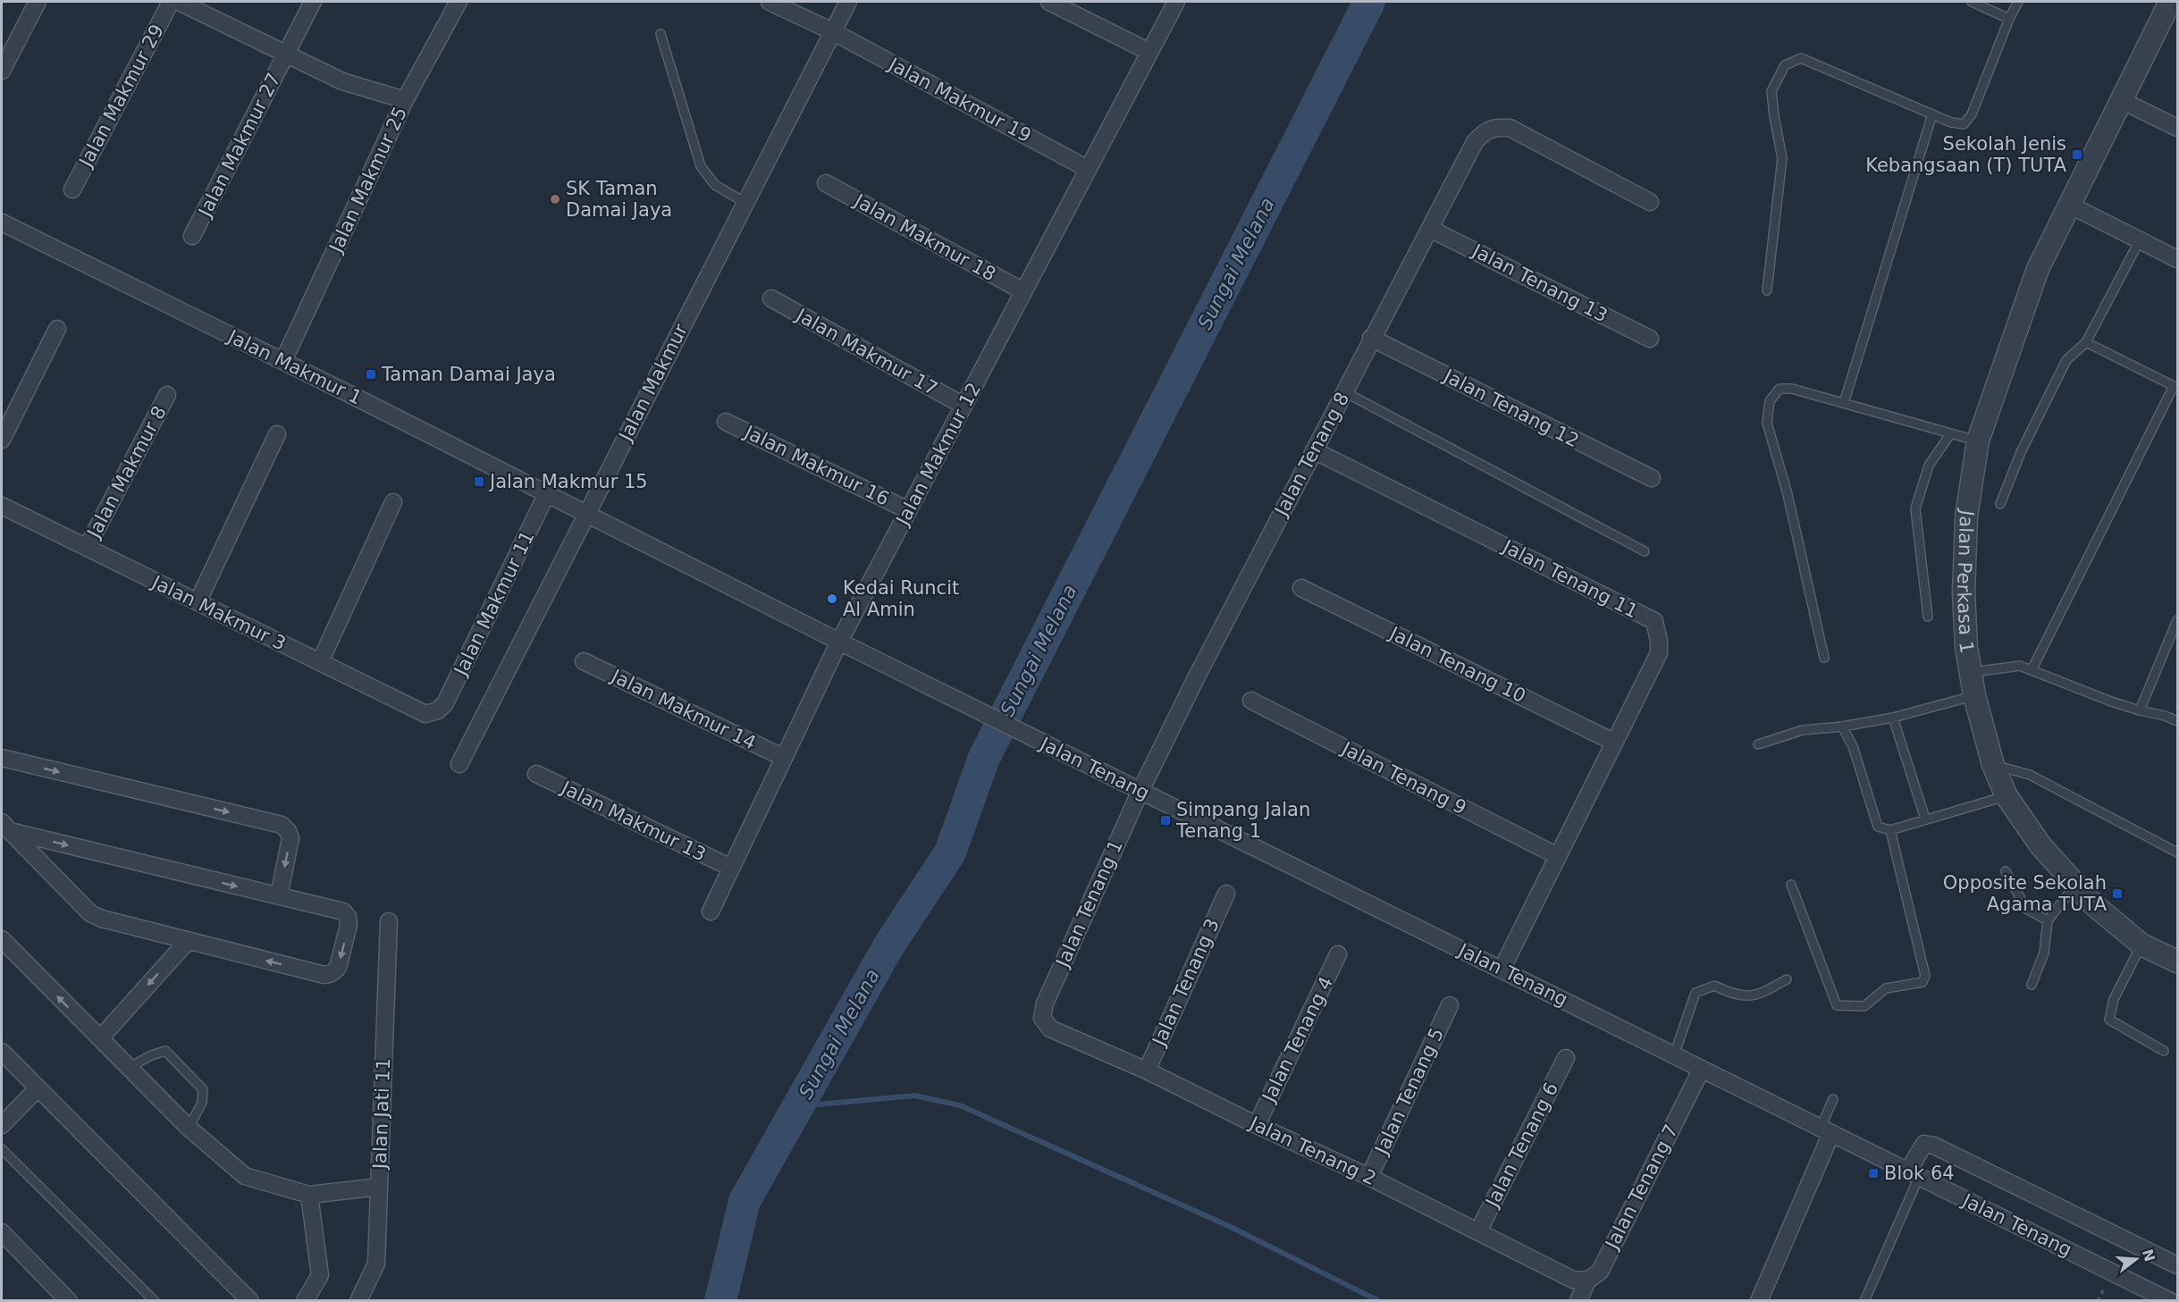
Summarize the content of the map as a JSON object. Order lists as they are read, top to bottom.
{
  "streets": {
    "street": [
      "Jalan Makmur 29",
      "Jalan Makmur 19",
      "Jalan Makmur 27",
      "Jalan Makmur 25",
      "Jalan Makmur 18",
      "Jalan Tenang 13",
      "Jalan Makmur 17",
      "Jalan Makmur 1",
      "Jalan Makmur",
      "Jalan Tenang 12",
      "Jalan Makmur 12",
      "Jalan Tenang 8",
      "Jalan Makmur 16",
      "Jalan Makmur 8",
      "Jalan Tenang 11",
      "Jalan Perkasa 1",
      "Jalan Makmur 11",
      "Jalan Makmur 3",
      "Jalan Tenang 10",
      "Jalan Makmur 14",
      "Jalan Tenang",
      "Jalan Tenang 9",
      "Jalan Makmur 13",
      "Jalan Tenang 1",
      "Jalan Tenang 3",
      "Jalan Tenang 4",
      "Jalan Tenang 5",
      "Jalan Jati 11",
      "Jalan Tenang 6",
      "Jalan Tenang 2",
      "Jalan Tenang 7"
    ]
  },
  "crossings": [
    ["Jalan Makmur 19", "Jalan Makmur"],
    ["Jalan Makmur 19", "Jalan Makmur 12"],
    ["Jalan Makmur 25", "Jalan Makmur 1"],
    ["Jalan Makmur 18", "Jalan Makmur 12"],
    ["Jalan Tenang 13", "Jalan Tenang 8"],
    ["Jalan Makmur 17", "Jalan Makmur 12"],
    ["Jalan Makmur 1", "Jalan Makmur"],
    ["Jalan Makmur 1", "Jalan Makmur 11"],
    ["Jalan Tenang 12", "Jalan Tenang 8"],
    ["Jalan Makmur 12", "Jalan Makmur 16"],
    ["Jalan Makmur 12", "Jalan Makmur 14"],
    ["Jalan Makmur 12", "Jalan Tenang"],
    ["Jalan Makmur 12", "Jalan Makmur 13"],
    ["Jalan Tenang 8", "Jalan Tenang 11"],
    ["Jalan Tenang 8", "Jalan Tenang"],
    ["Jalan Tenang 8", "Jalan Tenang 1"],
    ["Jalan Makmur 8", "Jalan Makmur 3"],
    ["Jalan Tenang 11", "Jalan Tenang 10"],
    ["Jalan Tenang 11", "Jalan Tenang"],
    ["Jalan Tenang 11", "Jalan Tenang 9"],
    ["Jalan Makmur 11", "Jalan Makmur 3"],
    ["Jalan Tenang", "Jalan Tenang 1"],
    ["Jalan Tenang", "Jalan Tenang 7"],
    ["Jalan Tenang 1", "Jalan Tenang 2"],
    ["Jalan Tenang 3", "Jalan Tenang 2"],
    ["Jalan Tenang 4", "Jalan Tenang 2"],
    ["Jalan Tenang 5", "Jalan Tenang 2"],
    ["Jalan Tenang 6", "Jalan Tenang 2"],
    ["Jalan Tenang 2", "Jalan Tenang 7"]
  ],
  "water": ["Sungai Melana"],
  "places": {
    "transit": [
      "Sekolah Jenis Kebangsaan (T) TUTA",
      "Taman Damai Jaya",
      "Jalan Makmur 15",
      "Simpang Jalan Tenang 1",
      "Opposite Sekolah Agama TUTA",
      "Blok 64"
    ],
    "other": ["SK Taman Damai Jaya", "Kedai Runcit Al Amin"]
  },
  "north": "right"
}
